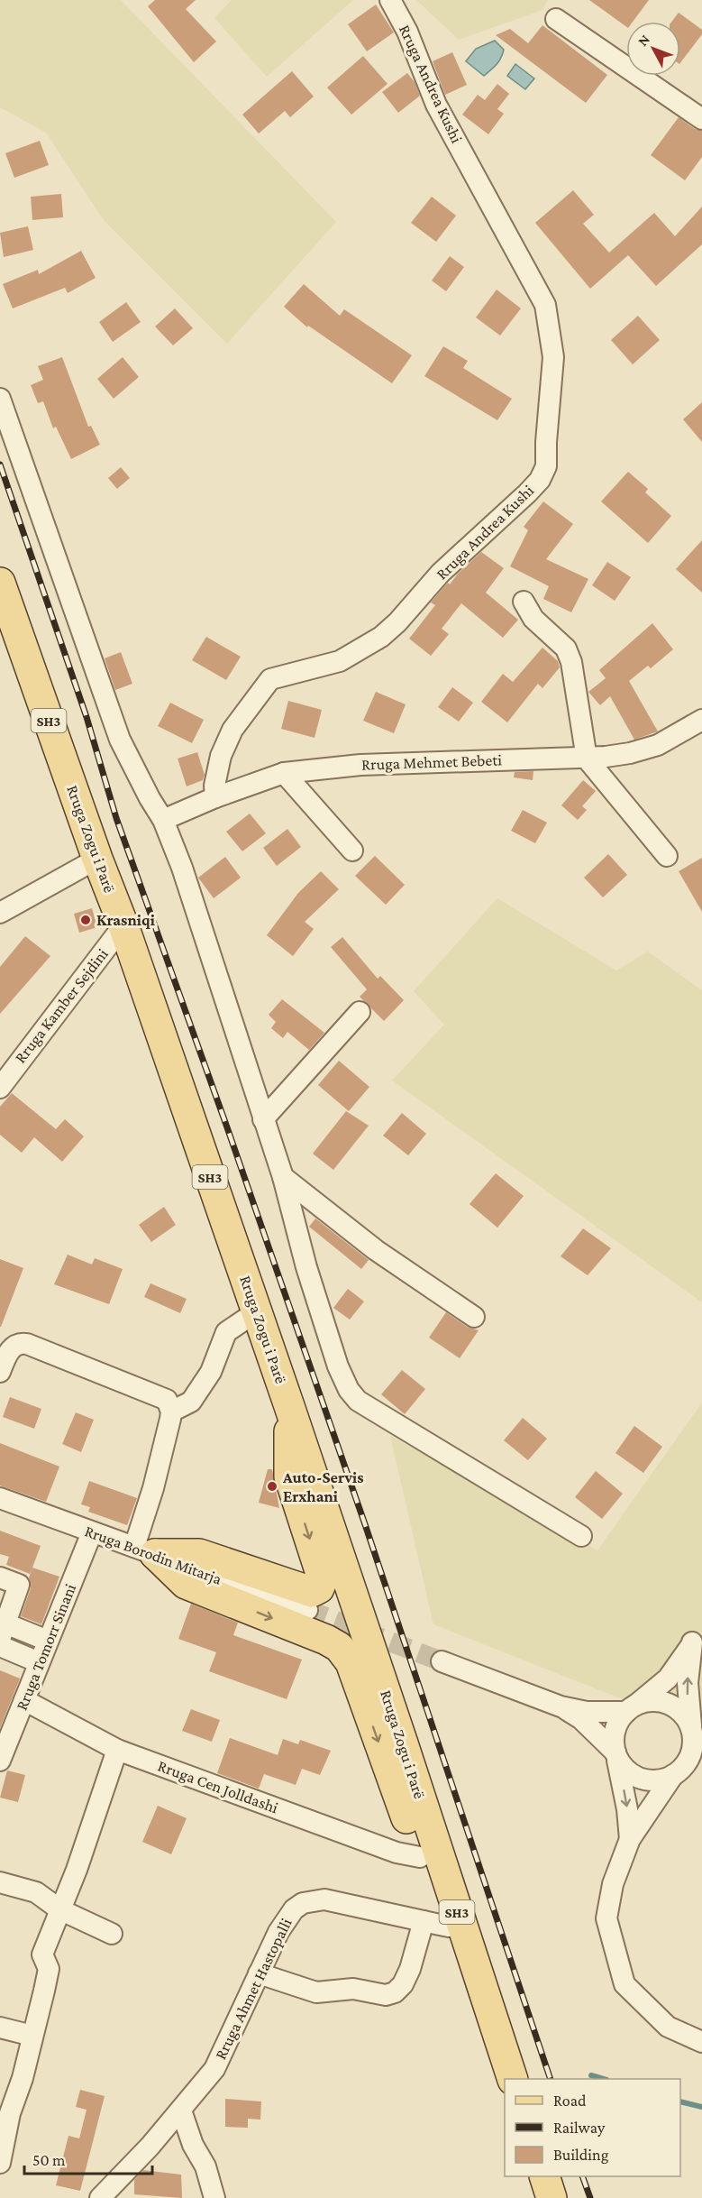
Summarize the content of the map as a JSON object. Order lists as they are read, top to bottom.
{
  "streets": {
    "main road": ["SH3", "Rruga Zogu i Parë"],
    "street": [
      "Rruga Andrea Kushi",
      "Rruga Mehmet Bebeti",
      "Rruga Kamber Sejdini",
      "Rruga Borodin Mitarja",
      "Rruga Tomorr Sinani",
      "Rruga Cen Jolldashi",
      "Rruga Ahmet Hastopalli"
    ]
  },
  "crossings": [
    ["Rruga Andrea Kushi", "Rruga Mehmet Bebeti"],
    ["Rruga Zogu i Parë", "Rruga Kamber Sejdini"],
    ["Rruga Zogu i Parë", "Rruga Ahmet Hastopalli"],
    ["Rruga Borodin Mitarja", "Rruga Tomorr Sinani"],
    ["Rruga Tomorr Sinani", "Rruga Cen Jolldashi"]
  ],
  "places": ["Krasniqi", "Auto-Servis Erxhani"],
  "legend": ["Road", "Railway", "Building"],
  "scale_bar": "50 m",
  "north": "top left"
}
